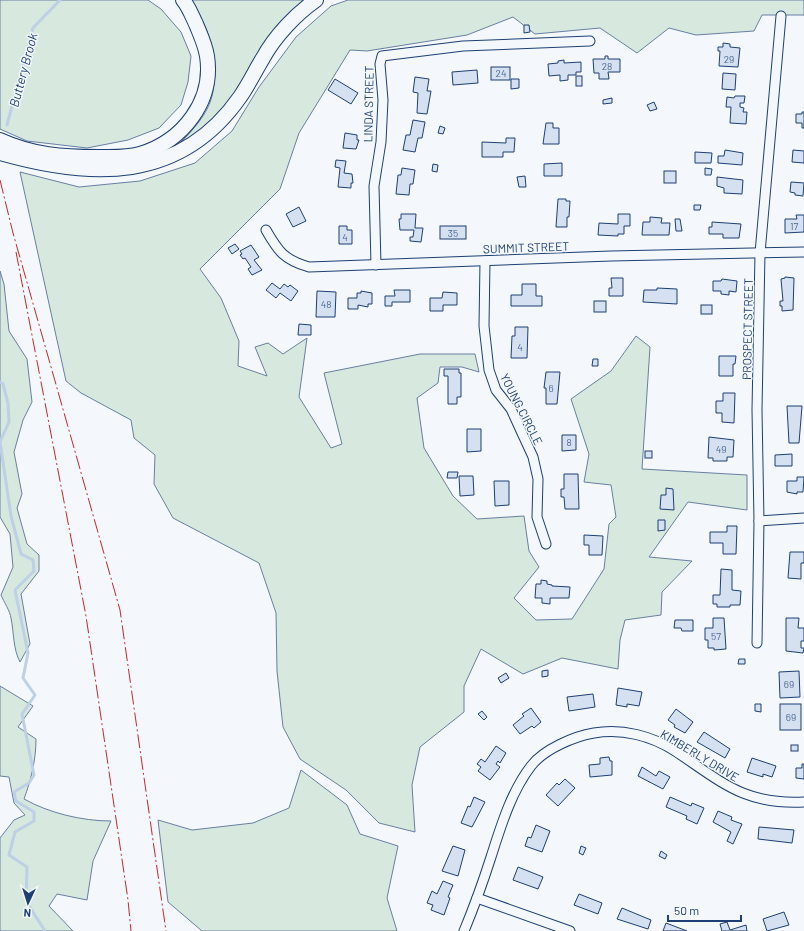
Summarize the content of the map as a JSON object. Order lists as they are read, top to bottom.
{
  "streets": {
    "street": [
      "LINDA STREET",
      "SUMMIT STREET",
      "PROSPECT STREET",
      "YOUNG CIRCLE",
      "KIMBERLY DRIVE"
    ]
  },
  "crossings": [
    ["LINDA STREET", "SUMMIT STREET"],
    ["SUMMIT STREET", "PROSPECT STREET"],
    ["SUMMIT STREET", "YOUNG CIRCLE"]
  ],
  "water": ["Buttery Brook"],
  "house_numbers": [
    "29",
    "28",
    "24",
    "17",
    "35",
    "4",
    "48",
    "4",
    "6",
    "8",
    "49",
    "57",
    "69",
    "69"
  ],
  "scale_bar": "50 m",
  "north": "bottom"
}
